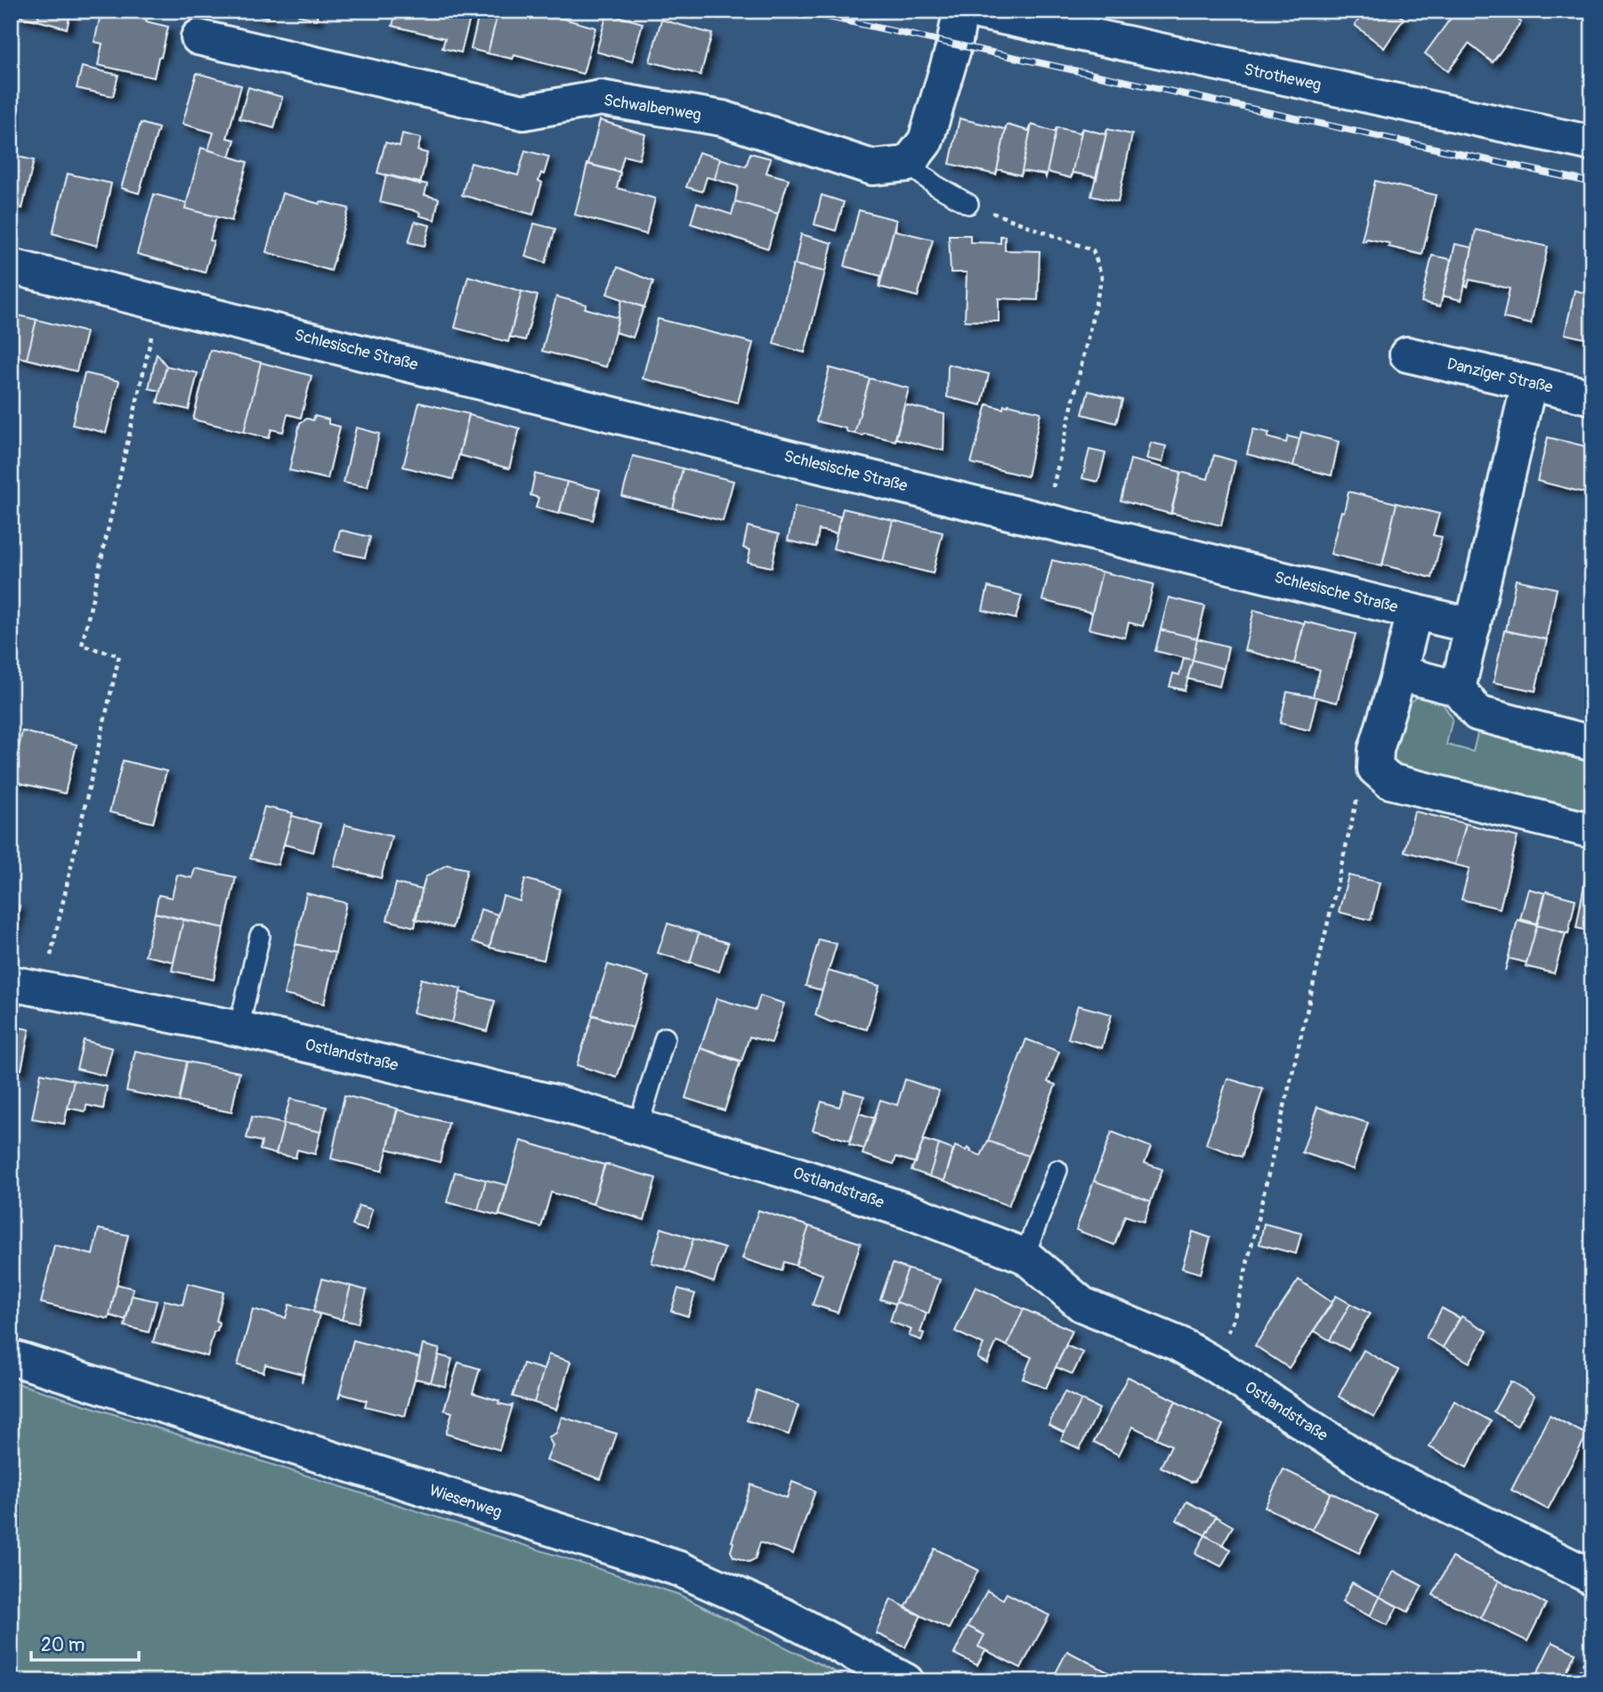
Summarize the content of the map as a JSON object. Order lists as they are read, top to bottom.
{
  "streets": {
    "street": [
      "Strotheweg",
      "Schwalbenweg",
      "Schlesische Straße",
      "Danziger Straße",
      "Ostlandstraße",
      "Wiesenweg"
    ]
  },
  "scale_bar": "20 m"
}
